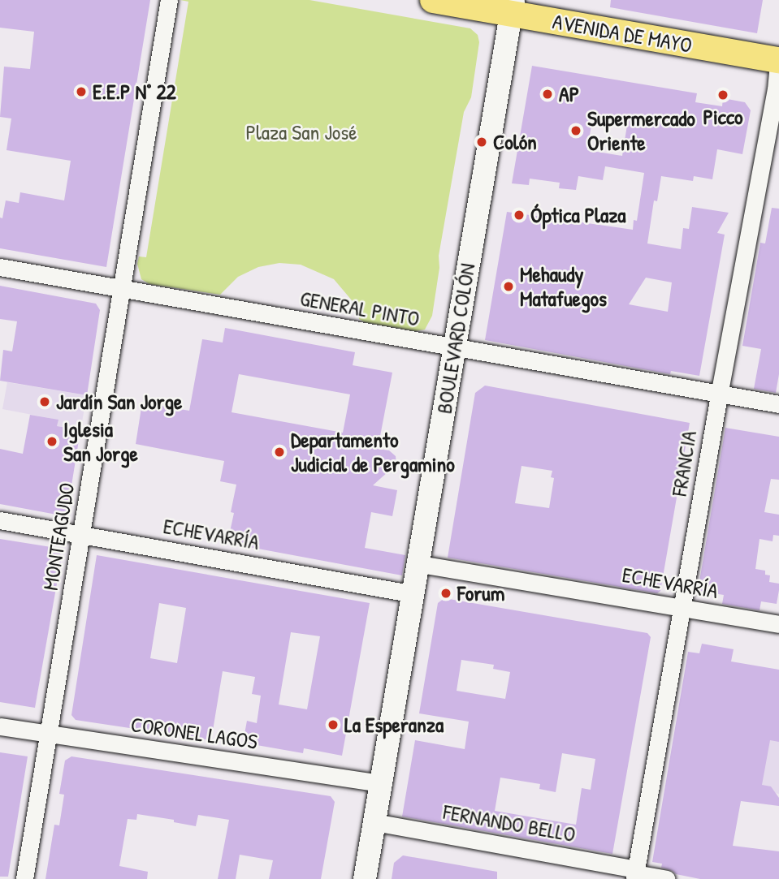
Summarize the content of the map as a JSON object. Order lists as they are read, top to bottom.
{
  "streets": {
    "main road": ["AVENIDA DE MAYO", "BOULEVARD COLÓN"],
    "street": [
      "GENERAL PINTO",
      "FRANCIA",
      "ECHEVARRÍA",
      "MONTEAGUDO",
      "CORONEL LAGOS",
      "FERNANDO BELLO"
    ]
  },
  "crossings": [
    ["AVENIDA DE MAYO", "BOULEVARD COLÓN"],
    ["AVENIDA DE MAYO", "FRANCIA"],
    ["GENERAL PINTO", "BOULEVARD COLÓN"],
    ["GENERAL PINTO", "FRANCIA"],
    ["GENERAL PINTO", "MONTEAGUDO"],
    ["BOULEVARD COLÓN", "ECHEVARRÍA"],
    ["BOULEVARD COLÓN", "CORONEL LAGOS"],
    ["BOULEVARD COLÓN", "FERNANDO BELLO"],
    ["FRANCIA", "ECHEVARRÍA"],
    ["FRANCIA", "FERNANDO BELLO"],
    ["ECHEVARRÍA", "MONTEAGUDO"],
    ["MONTEAGUDO", "CORONEL LAGOS"]
  ],
  "parks": ["Plaza San José"],
  "places": [
    "E.E.P N° 22",
    "AP",
    "Picco",
    "Supermercado Oriente",
    "Colón",
    "Óptica Plaza",
    "Mehaudy Matafuegos",
    "Jardín San Jorge",
    "Iglesia San Jorge",
    "Departamento Judicial de Pergamino",
    "Forum",
    "La Esperanza"
  ]
}
